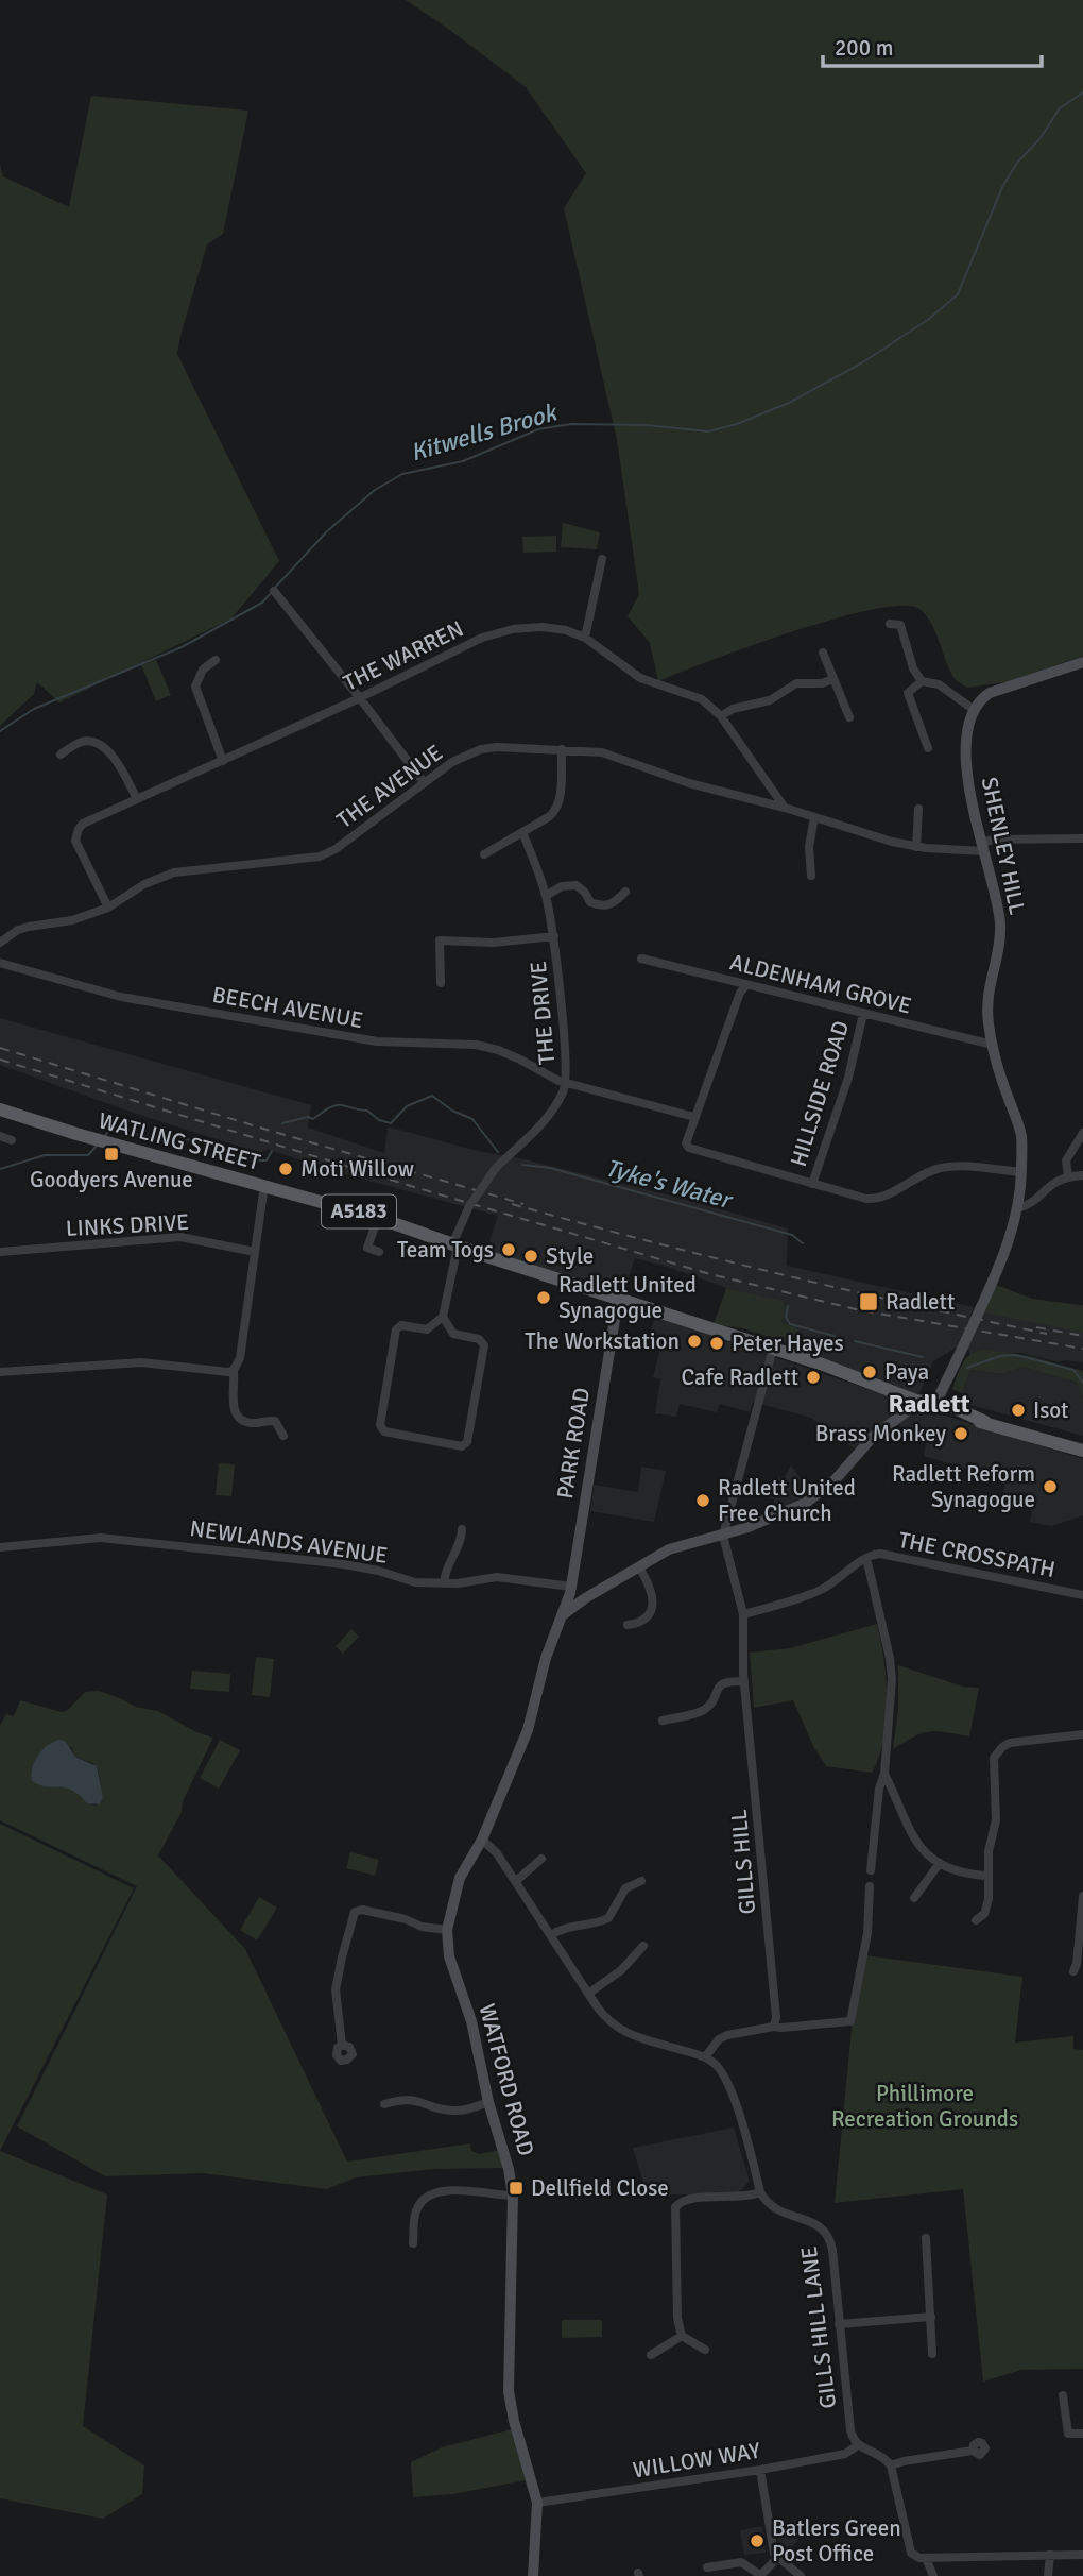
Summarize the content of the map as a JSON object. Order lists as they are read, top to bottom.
{
  "streets": {
    "main road": [
      "SHENLEY HILL",
      "WATLING STREET",
      "A5183",
      "PARK ROAD",
      "WATFORD ROAD"
    ],
    "street": [
      "THE WARREN",
      "THE AVENUE",
      "ALDENHAM GROVE",
      "BEECH AVENUE",
      "THE DRIVE",
      "HILLSIDE ROAD",
      "LINKS DRIVE",
      "NEWLANDS AVENUE",
      "THE CROSSPATH",
      "GILLS HILL",
      "GILLS HILL LANE",
      "WILLOW WAY"
    ]
  },
  "crossings": [
    ["THE WARREN", "THE AVENUE"],
    ["THE AVENUE", "SHENLEY HILL"],
    ["SHENLEY HILL", "ALDENHAM GROVE"],
    ["SHENLEY HILL", "WATLING STREET"],
    ["ALDENHAM GROVE", "HILLSIDE ROAD"],
    ["BEECH AVENUE", "THE DRIVE"],
    ["THE DRIVE", "WATLING STREET"],
    ["WATLING STREET", "PARK ROAD"],
    ["PARK ROAD", "NEWLANDS AVENUE"],
    ["PARK ROAD", "WATFORD ROAD"],
    ["NEWLANDS AVENUE", "WATFORD ROAD"],
    ["THE CROSSPATH", "GILLS HILL"],
    ["WATFORD ROAD", "WILLOW WAY"],
    ["GILLS HILL LANE", "WILLOW WAY"]
  ],
  "districts": ["Radlett"],
  "water": ["Kitwells Brook", "Tyke's Water"],
  "parks": ["Phillimore Recreation Grounds"],
  "places": {
    "transit": ["Goodyers Avenue", "Radlett", "Dellfield Close"],
    "other": [
      "Moti Willow",
      "Team Togs",
      "Style",
      "Radlett United Synagogue",
      "The Workstation",
      "Peter Hayes",
      "Paya",
      "Cafe Radlett",
      "Isot",
      "Brass Monkey",
      "Radlett Reform Synagogue",
      "Radlett United Free Church",
      "Batlers Green Post Office"
    ]
  },
  "scale_bar": "200 m"
}
